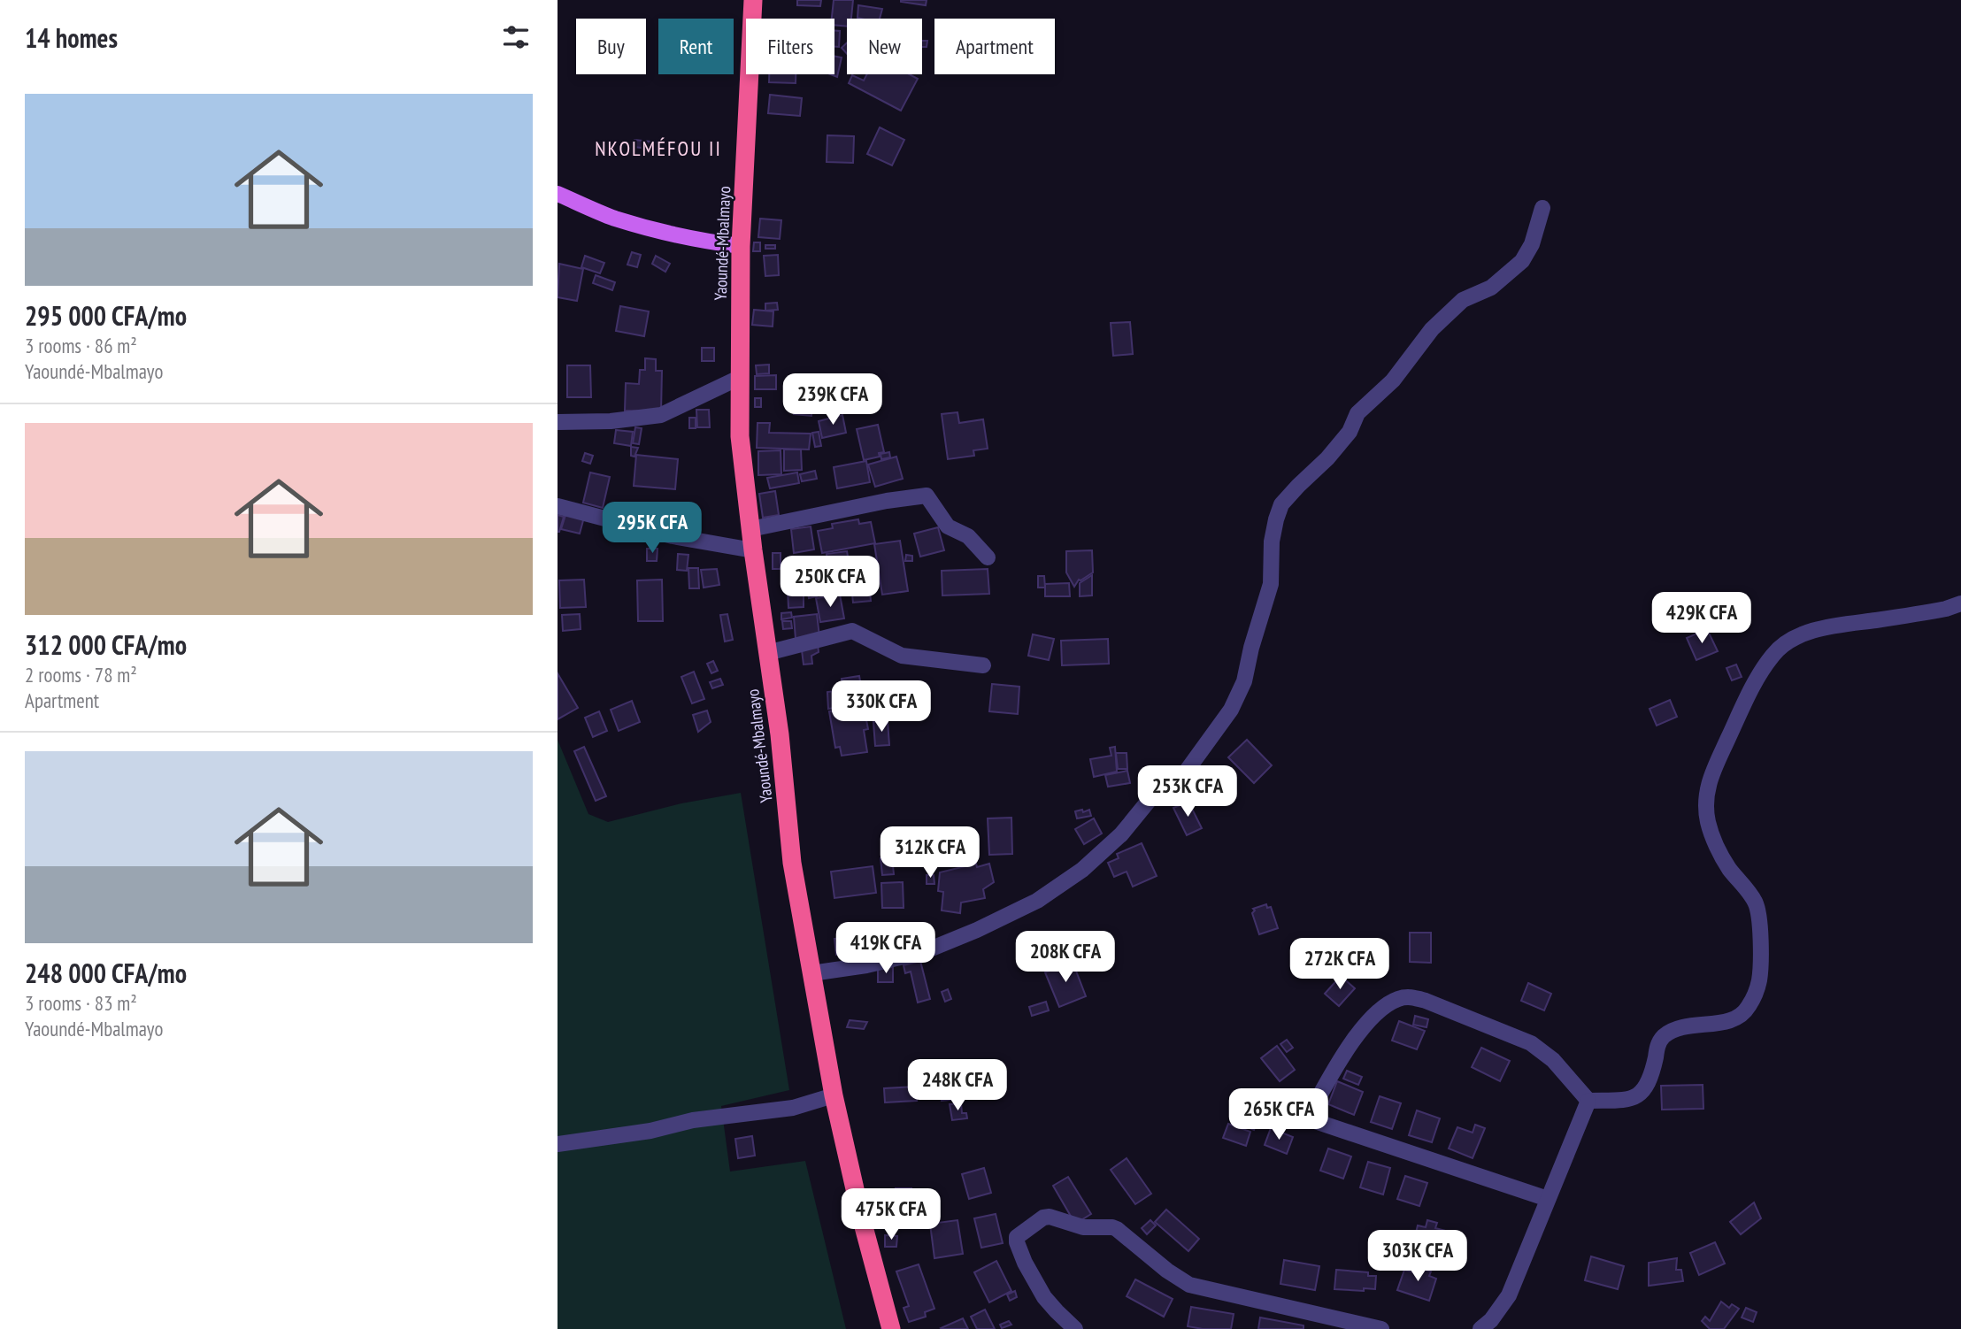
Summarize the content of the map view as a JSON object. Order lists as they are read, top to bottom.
{
  "streets": {
    "highway": ["Yaoundé-Mbalmayo"]
  },
  "districts": ["NKOLMÉFOU II"],
  "page": {
    "heading": "14 homes",
    "chip": [
      "Buy",
      "Rent",
      "Filters",
      "New",
      "Apartment"
    ],
    "list": [
      {
        "name": "295 000 CFA/mo",
        "note": "3 rooms · 86 m² · Yaoundé-Mbalmayo"
      },
      {
        "name": "312 000 CFA/mo",
        "note": "2 rooms · 78 m² · Apartment"
      },
      {
        "name": "248 000 CFA/mo",
        "note": "3 rooms · 83 m² · Yaoundé-Mbalmayo"
      }
    ],
    "price": [
      "239K CFA",
      "295K CFA",
      "250K CFA",
      "429K CFA",
      "330K CFA",
      "253K CFA",
      "312K CFA",
      "419K CFA",
      "208K CFA",
      "272K CFA",
      "248K CFA",
      "265K CFA",
      "475K CFA",
      "303K CFA"
    ]
  }
}
